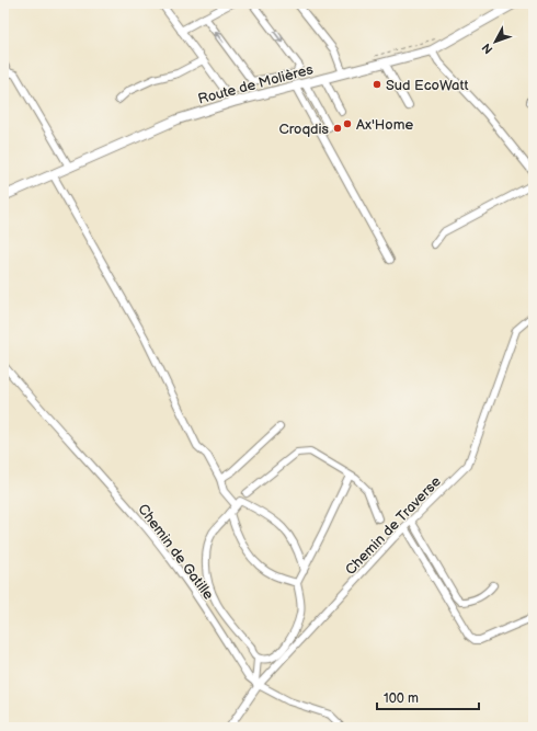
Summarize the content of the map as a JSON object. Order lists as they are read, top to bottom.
{
  "streets": {
    "main road": ["Route de Molières"],
    "street": ["Chemin de Traverse", "Chemin de Gatille"]
  },
  "crossings": [
    ["Chemin de Traverse", "Chemin de Gatille"]
  ],
  "places": ["Sud EcoWatt", "Ax'Home", "Croqdis"],
  "scale_bar": "100 m",
  "north": "bottom left"
}
